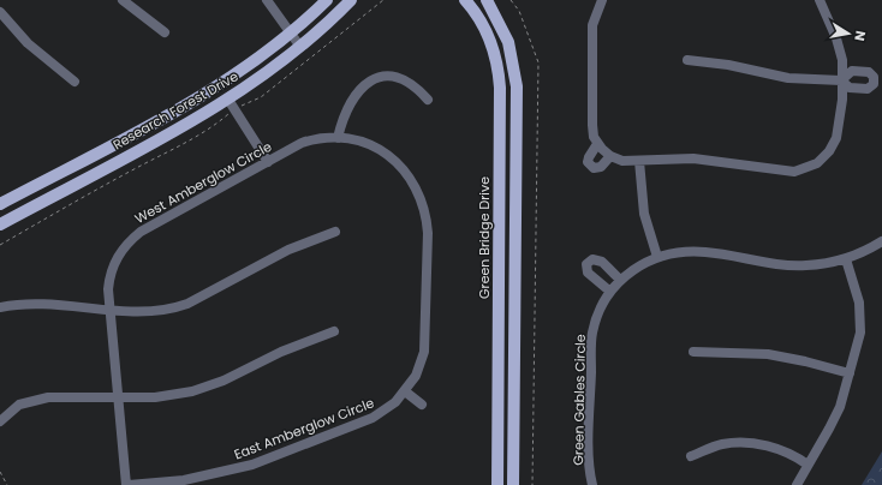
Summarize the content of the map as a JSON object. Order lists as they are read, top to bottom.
{
  "streets": {
    "main road": ["Research Forest Drive", "Green Bridge Drive"],
    "street": ["West Amberglow Circle", "Green Gables Circle", "East Amberglow Circle"]
  },
  "crossings": [
    ["West Amberglow Circle", "East Amberglow Circle"]
  ],
  "north": "right"
}
